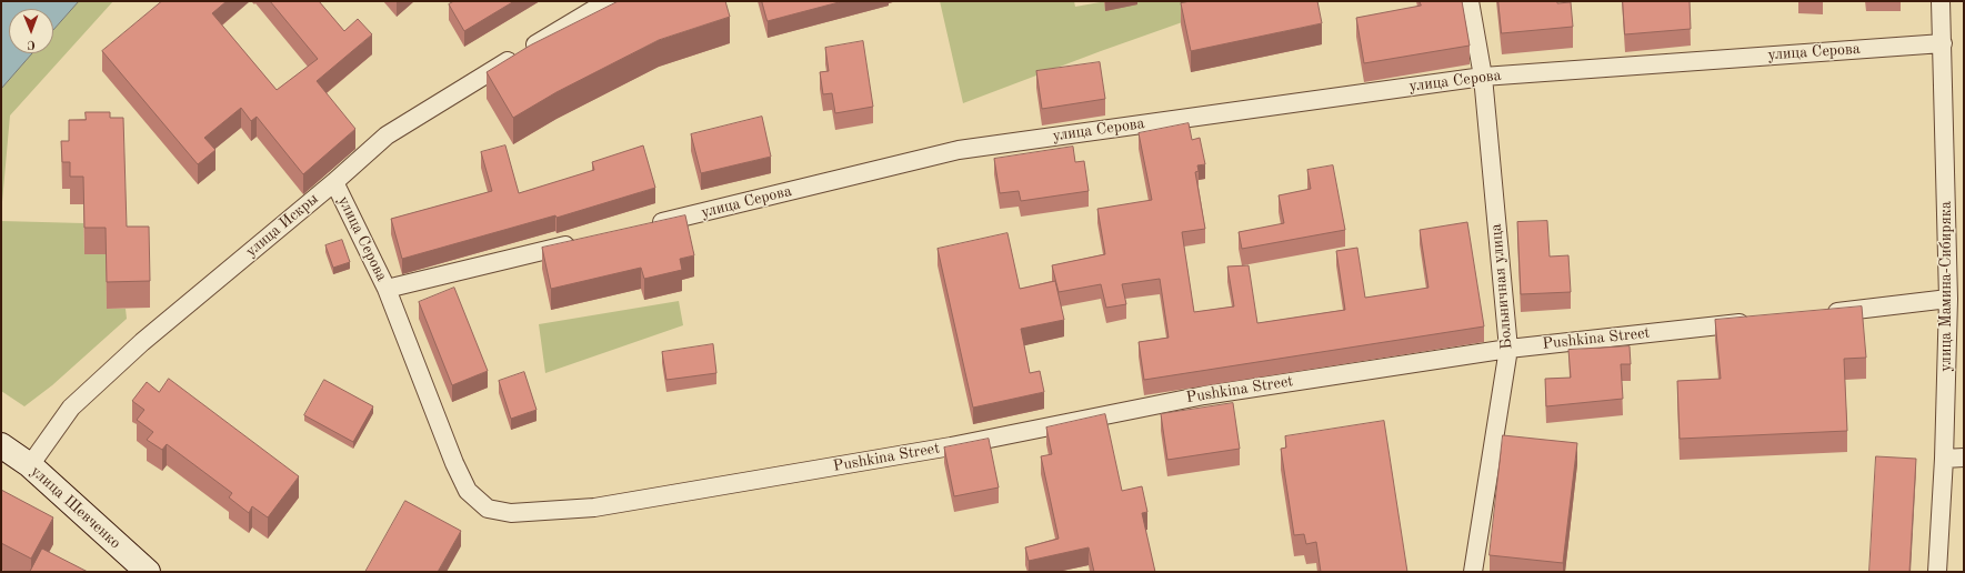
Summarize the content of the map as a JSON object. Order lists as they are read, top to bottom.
{
  "streets": {
    "main road": ["улица Шевченко"],
    "street": [
      "улица Серова",
      "улица Искры",
      "Больничная улица",
      "улица Мамина-Сибиряка",
      "Pushkina Street"
    ]
  },
  "crossings": [
    ["улица Серова", "улица Искры"],
    ["улица Серова", "Больничная улица"],
    ["улица Серова", "улица Мамина-Сибиряка"],
    ["улица Серова", "Pushkina Street"],
    ["улица Искры", "улица Шевченко"],
    ["Больничная улица", "Pushkina Street"]
  ],
  "north": "bottom"
}
